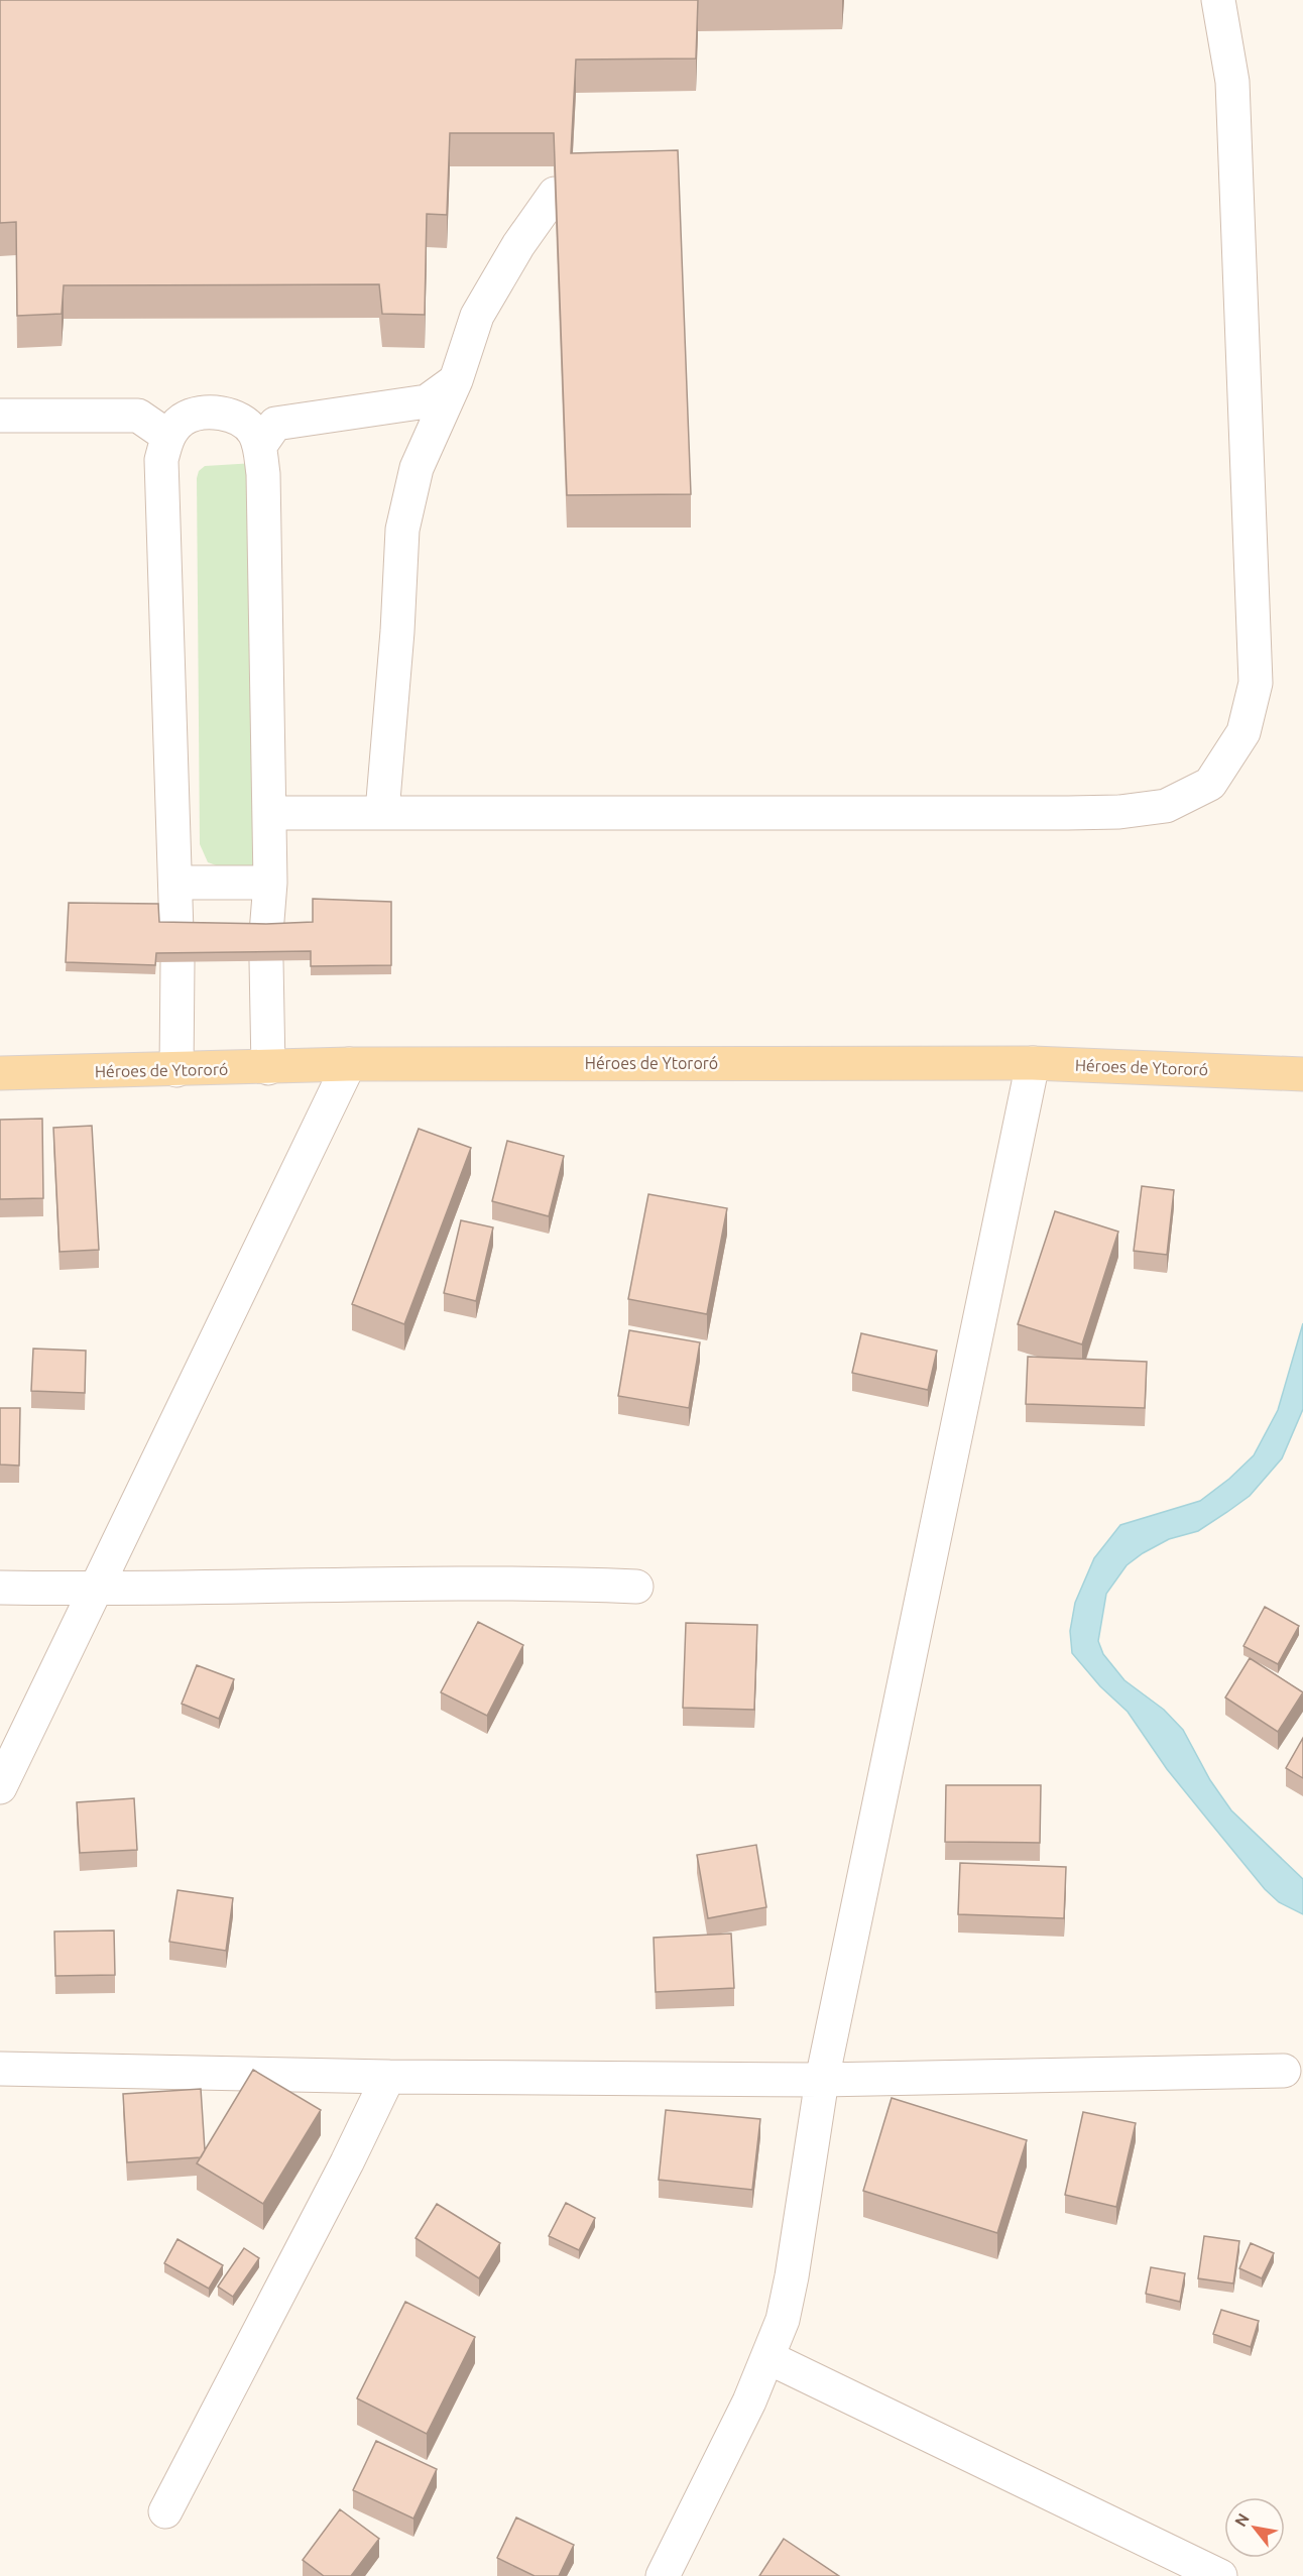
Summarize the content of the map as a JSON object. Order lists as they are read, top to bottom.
{
  "streets": {
    "main road": ["Héroes de Ytororó"]
  },
  "north": "top left"
}
